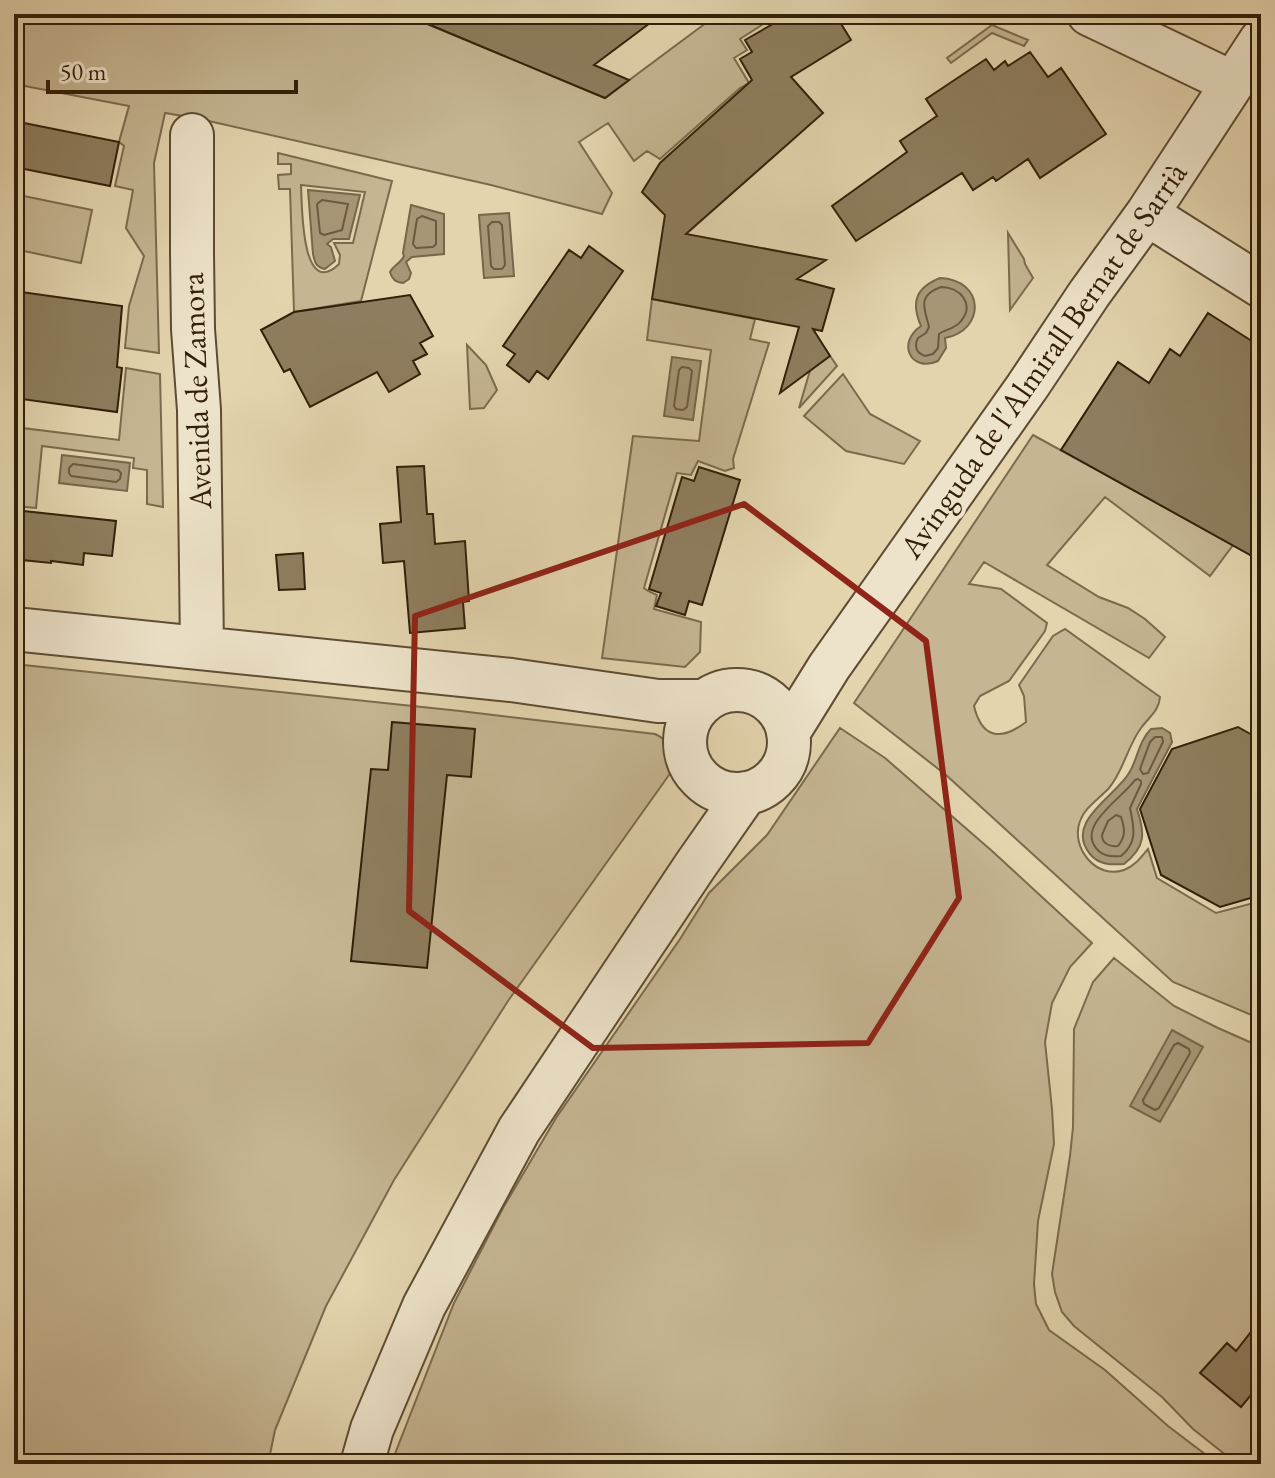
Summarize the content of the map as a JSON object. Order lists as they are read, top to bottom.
{
  "streets": {
    "street": ["Avinguda de l'Almirall Bernat de Sarrià", "Avenida de Zamora"]
  },
  "scale_bar": "50 m"
}
